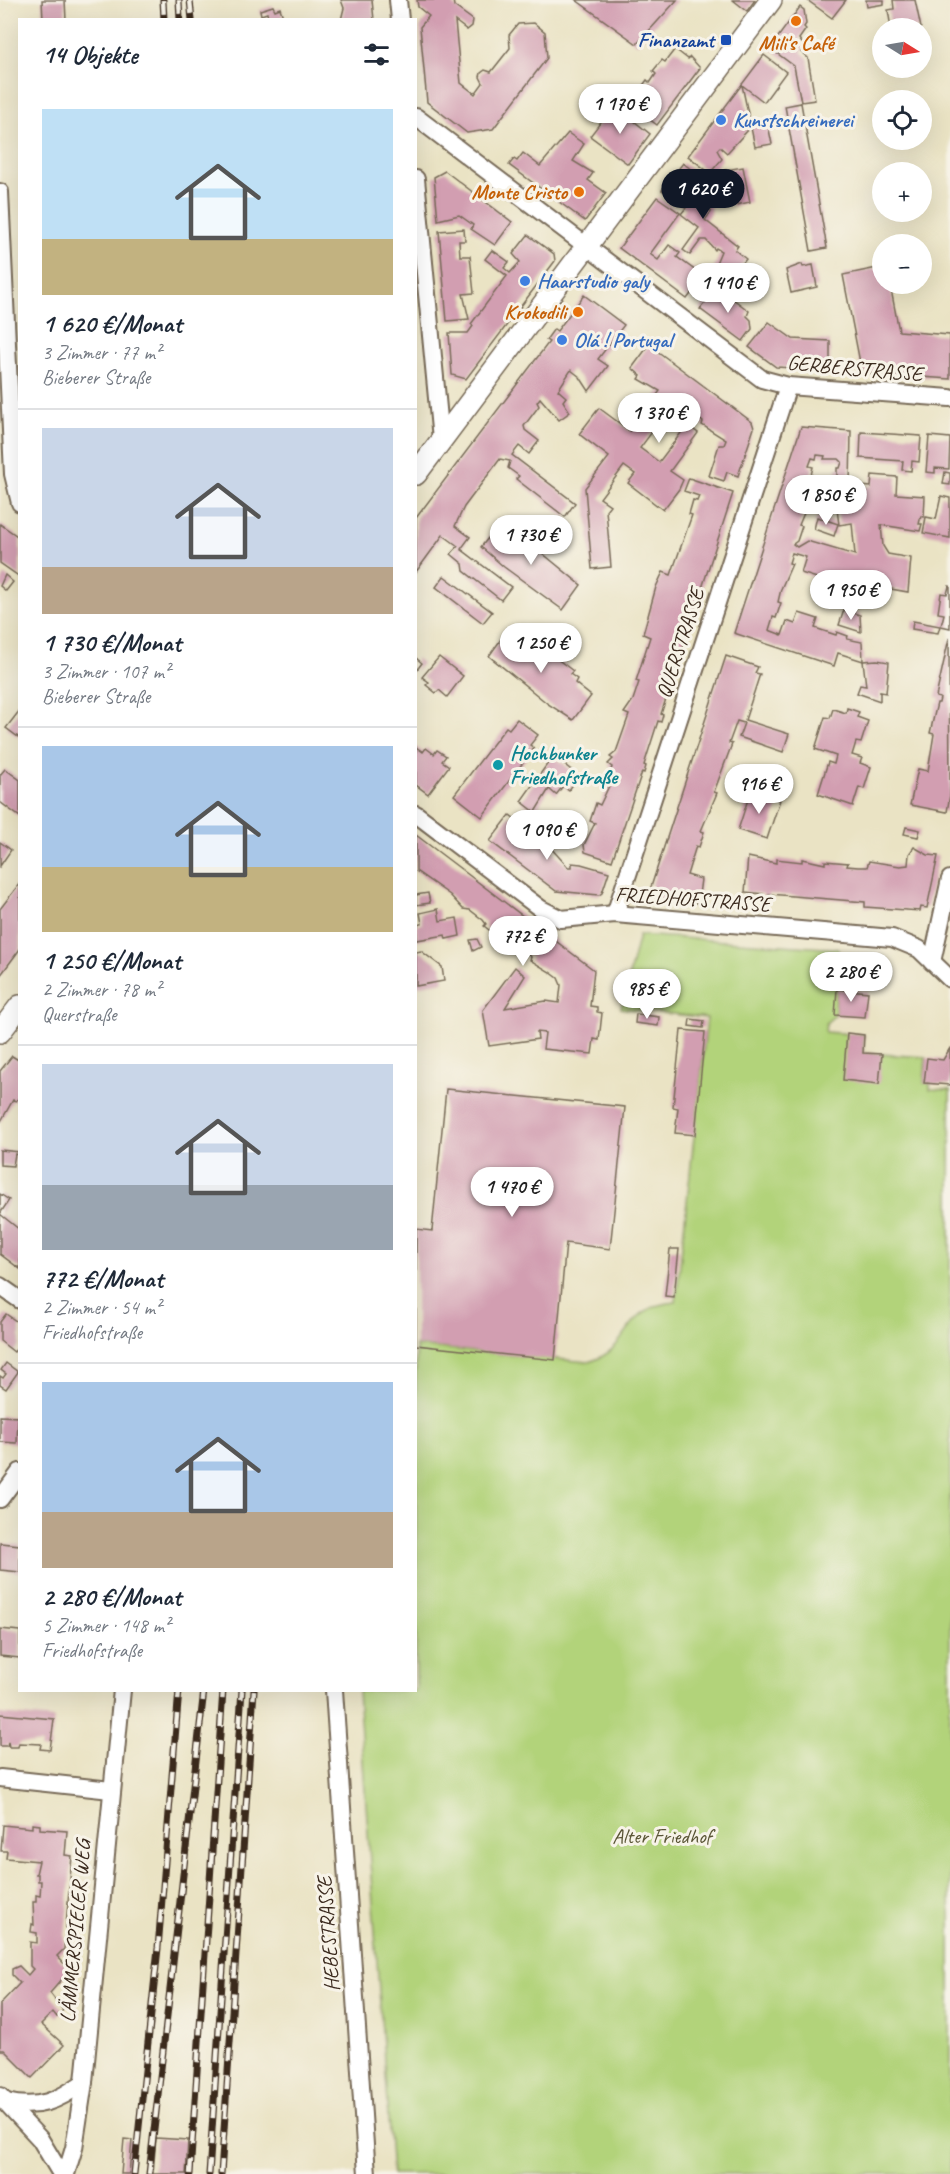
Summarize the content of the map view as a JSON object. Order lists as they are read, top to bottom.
{
  "streets": {
    "street": [
      "GERBERSTRASSE",
      "QUERSTRASSE",
      "FRIEDHOFSTRASSE",
      "LÄMMERSPIELER WEG",
      "HEBESTRASSE"
    ]
  },
  "crossings": [
    ["GERBERSTRASSE", "QUERSTRASSE"],
    ["QUERSTRASSE", "FRIEDHOFSTRASSE"]
  ],
  "parks": ["Alter Friedhof"],
  "places": {
    "other": [
      "Mili's Café",
      "Kunstschreinerei",
      "Monte Cristo",
      "Haarstudio galy",
      "Krokodili",
      "Olá ! Portugal",
      "Hochbunker Friedhofstraße"
    ],
    "transit": ["Finanzamt"]
  },
  "north": "right",
  "page": {
    "map_buttons": ["+", "−"],
    "heading": "14 Objekte",
    "price": [
      "1 170 €",
      "1 620 €",
      "1 410 €",
      "1 370 €",
      "1 850 €",
      "1 730 €",
      "1 950 €",
      "1 250 €",
      "916 €",
      "1 090 €",
      "772 €",
      "2 280 €",
      "985 €",
      "1 470 €"
    ],
    "list": [
      {
        "name": "1 620 €/Monat",
        "note": "3 Zimmer · 77 m² · Bieberer Straße"
      },
      {
        "name": "1 730 €/Monat",
        "note": "3 Zimmer · 107 m² · Bieberer Straße"
      },
      {
        "name": "1 250 €/Monat",
        "note": "2 Zimmer · 78 m² · Querstraße"
      },
      {
        "name": "772 €/Monat",
        "note": "2 Zimmer · 54 m² · Friedhofstraße"
      },
      {
        "name": "2 280 €/Monat",
        "note": "5 Zimmer · 148 m² · Friedhofstraße"
      }
    ]
  }
}
